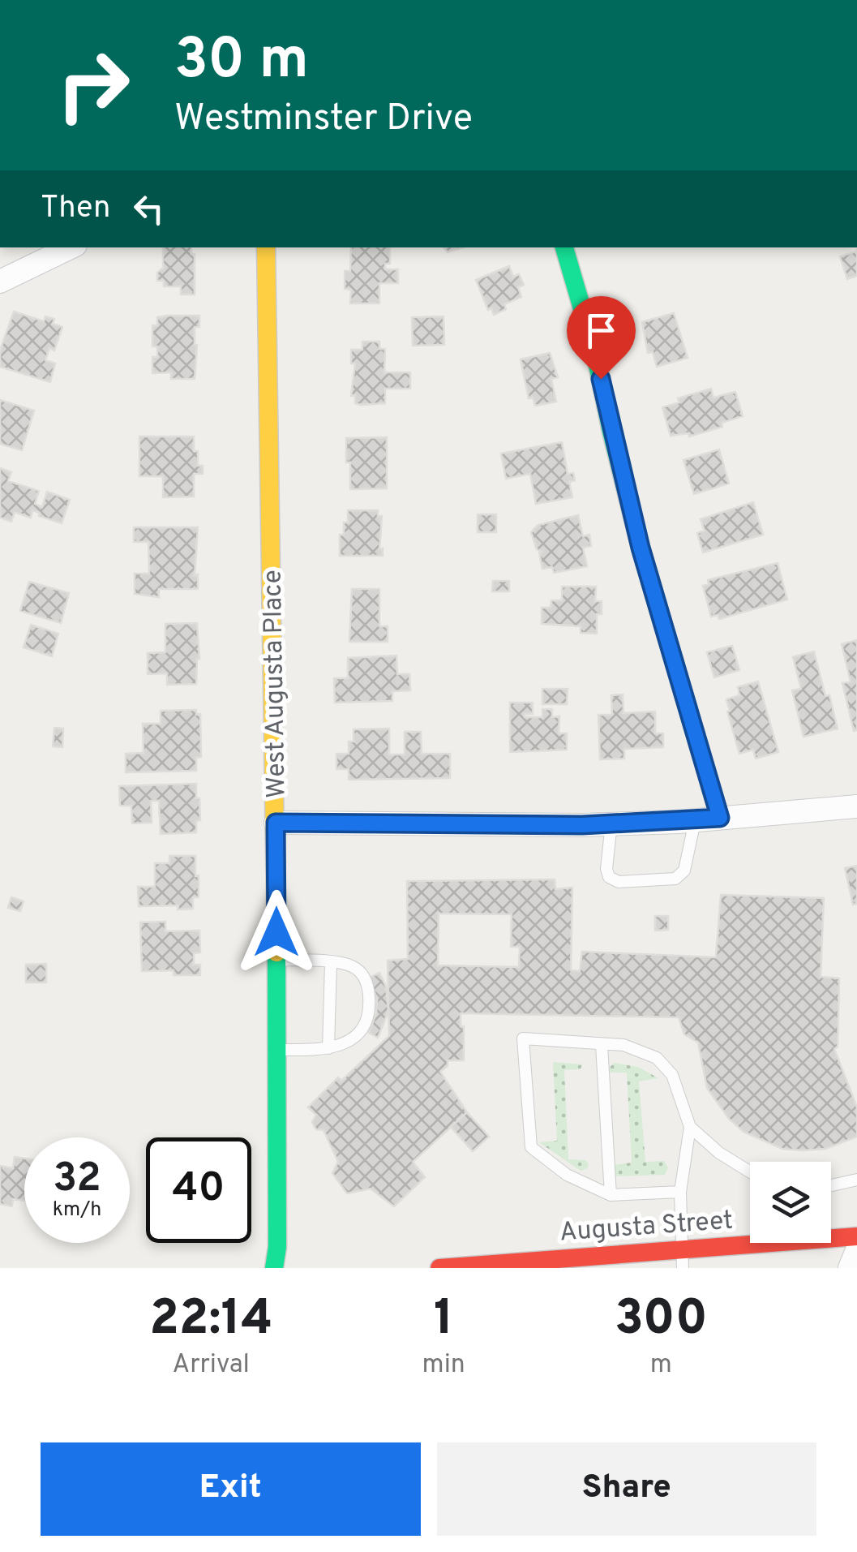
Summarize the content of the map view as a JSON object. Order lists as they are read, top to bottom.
{
  "streets": {
    "street": ["West Augusta Place", "Augusta Street"]
  },
  "page": {
    "turn": ["30 m", "Westminster Drive"],
    "then": "Then",
    "speed": "32 km/h",
    "limit": "40",
    "eta": [
      "22:14",
      "Arrival",
      "1",
      "min",
      "300",
      "m"
    ],
    "buttons": ["Exit", "Share"]
  }
}
